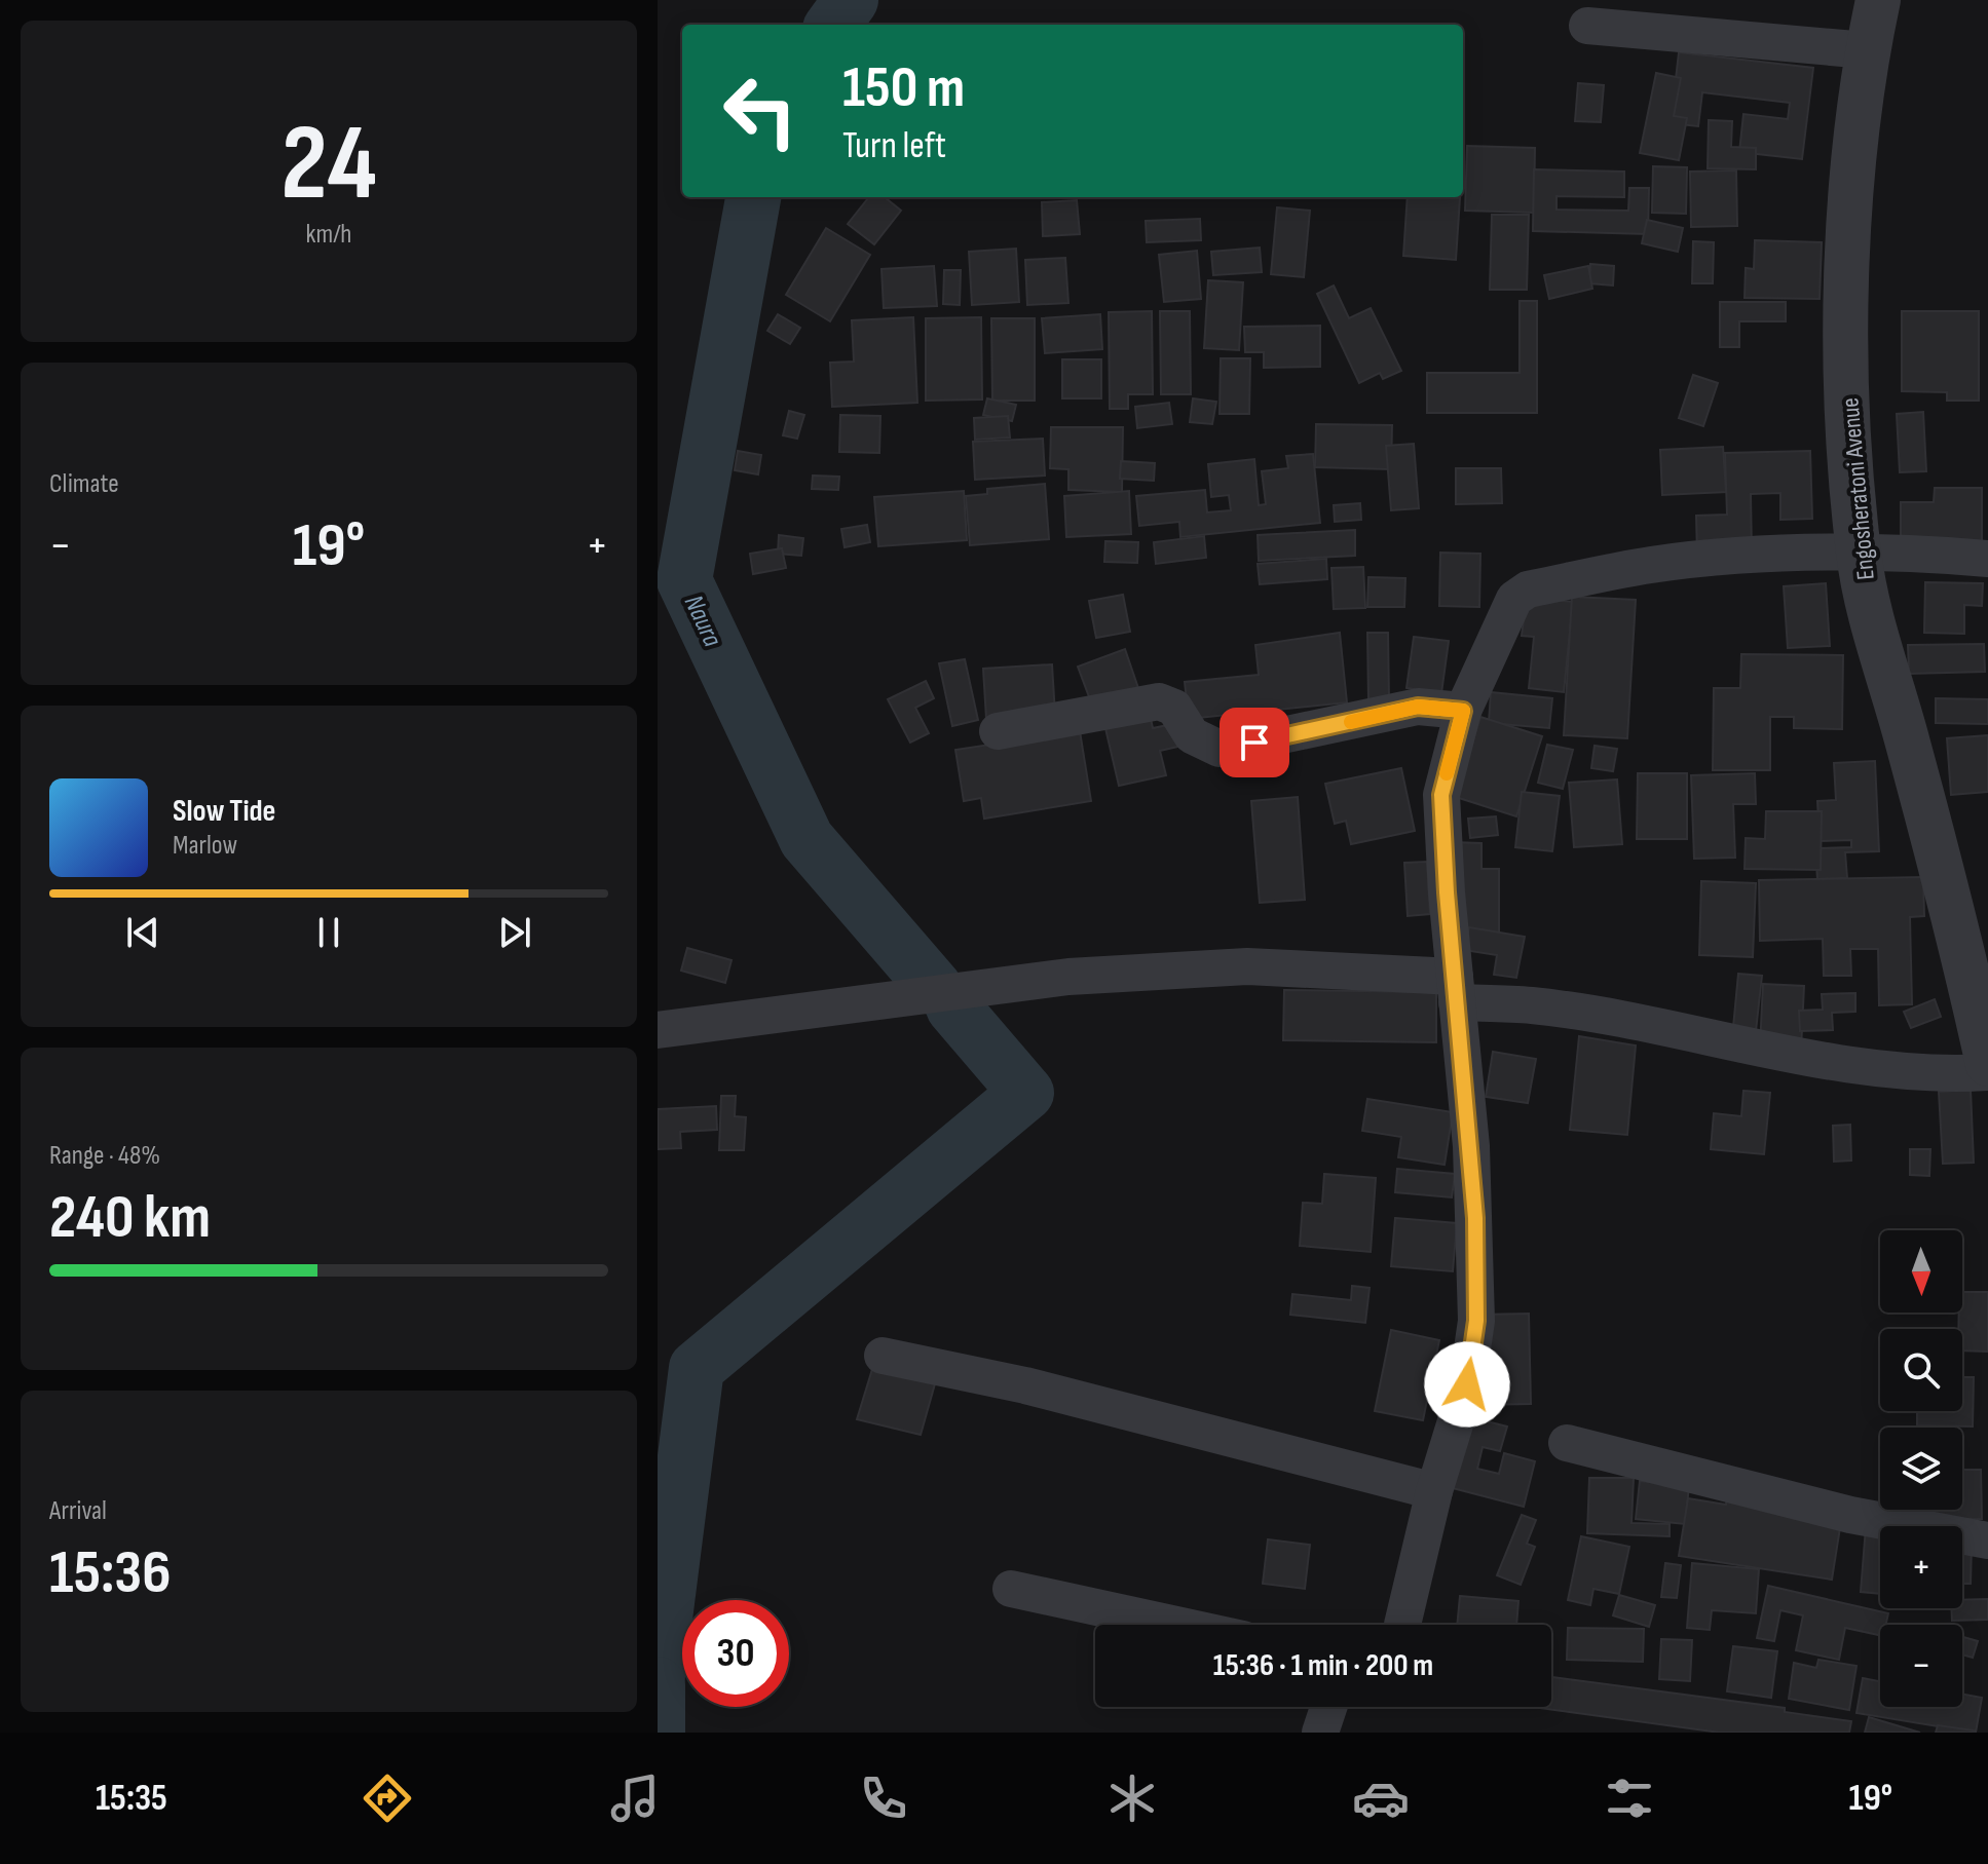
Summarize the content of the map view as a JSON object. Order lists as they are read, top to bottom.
{
  "streets": {
    "street": ["Engosheratoni Avenue"]
  },
  "water": ["Naura"],
  "north": "bottom",
  "page": {
    "tile": [
      ["24", "km/h"],
      "Climate",
      ["Range · 48%", "240 km"],
      ["Arrival", "15:36"]
    ],
    "turn": ["150 m", "Turn left"],
    "heat": ["−", "19°", "+"],
    "song": ["Slow Tide", "Marlow"],
    "map_buttons": ["+", "−"],
    "limit": "30",
    "trip": "15:36 · 1 min · 200 m",
    "tabs": ["15:35", "19°"]
  }
}
